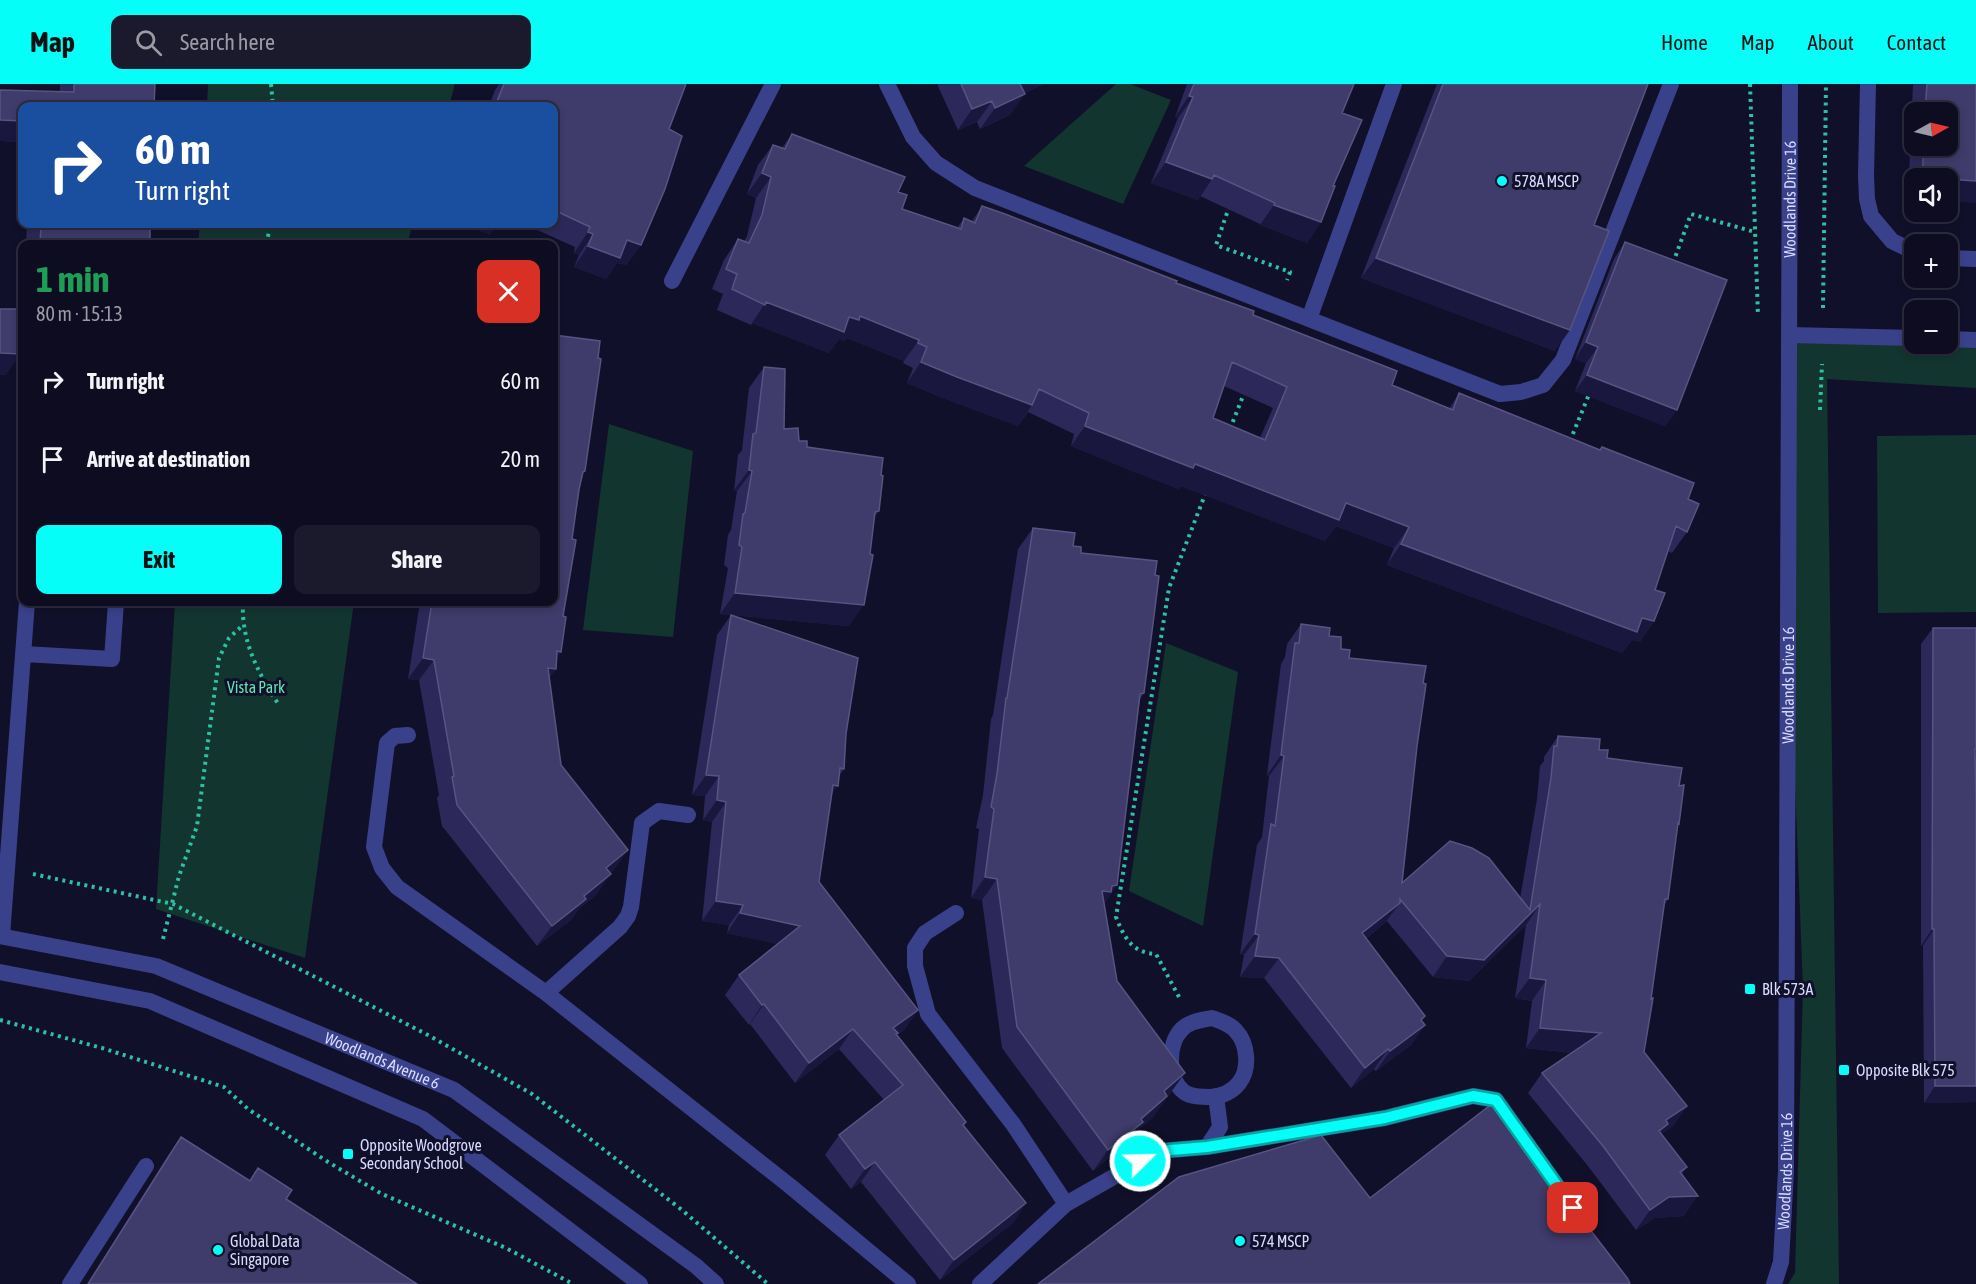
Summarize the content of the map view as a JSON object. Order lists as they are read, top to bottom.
{
  "streets": {
    "street": ["Woodlands Drive 16", "Woodlands Avenue 6"]
  },
  "parks": ["Vista Park"],
  "places": {
    "other": ["578A MSCP", "574 MSCP", "Global Data Singapore"],
    "transit": ["Blk 573A", "Opposite Blk 575", "Opposite Woodgrove Secondary School"]
  },
  "north": "right",
  "page": {
    "header": "Map",
    "search": "Search here",
    "nav": [
      "Home",
      "Map",
      "About",
      "Contact"
    ],
    "map_buttons": ["+", "−"],
    "turn": ["60 m", "Turn right"],
    "heading": ["1 min", "80 m · 15:13"],
    "list": [
      {
        "name": "Turn right",
        "value": "60 m"
      },
      {
        "name": "Arrive at destination",
        "value": "20 m"
      }
    ],
    "buttons": ["Exit", "Share"]
  }
}
